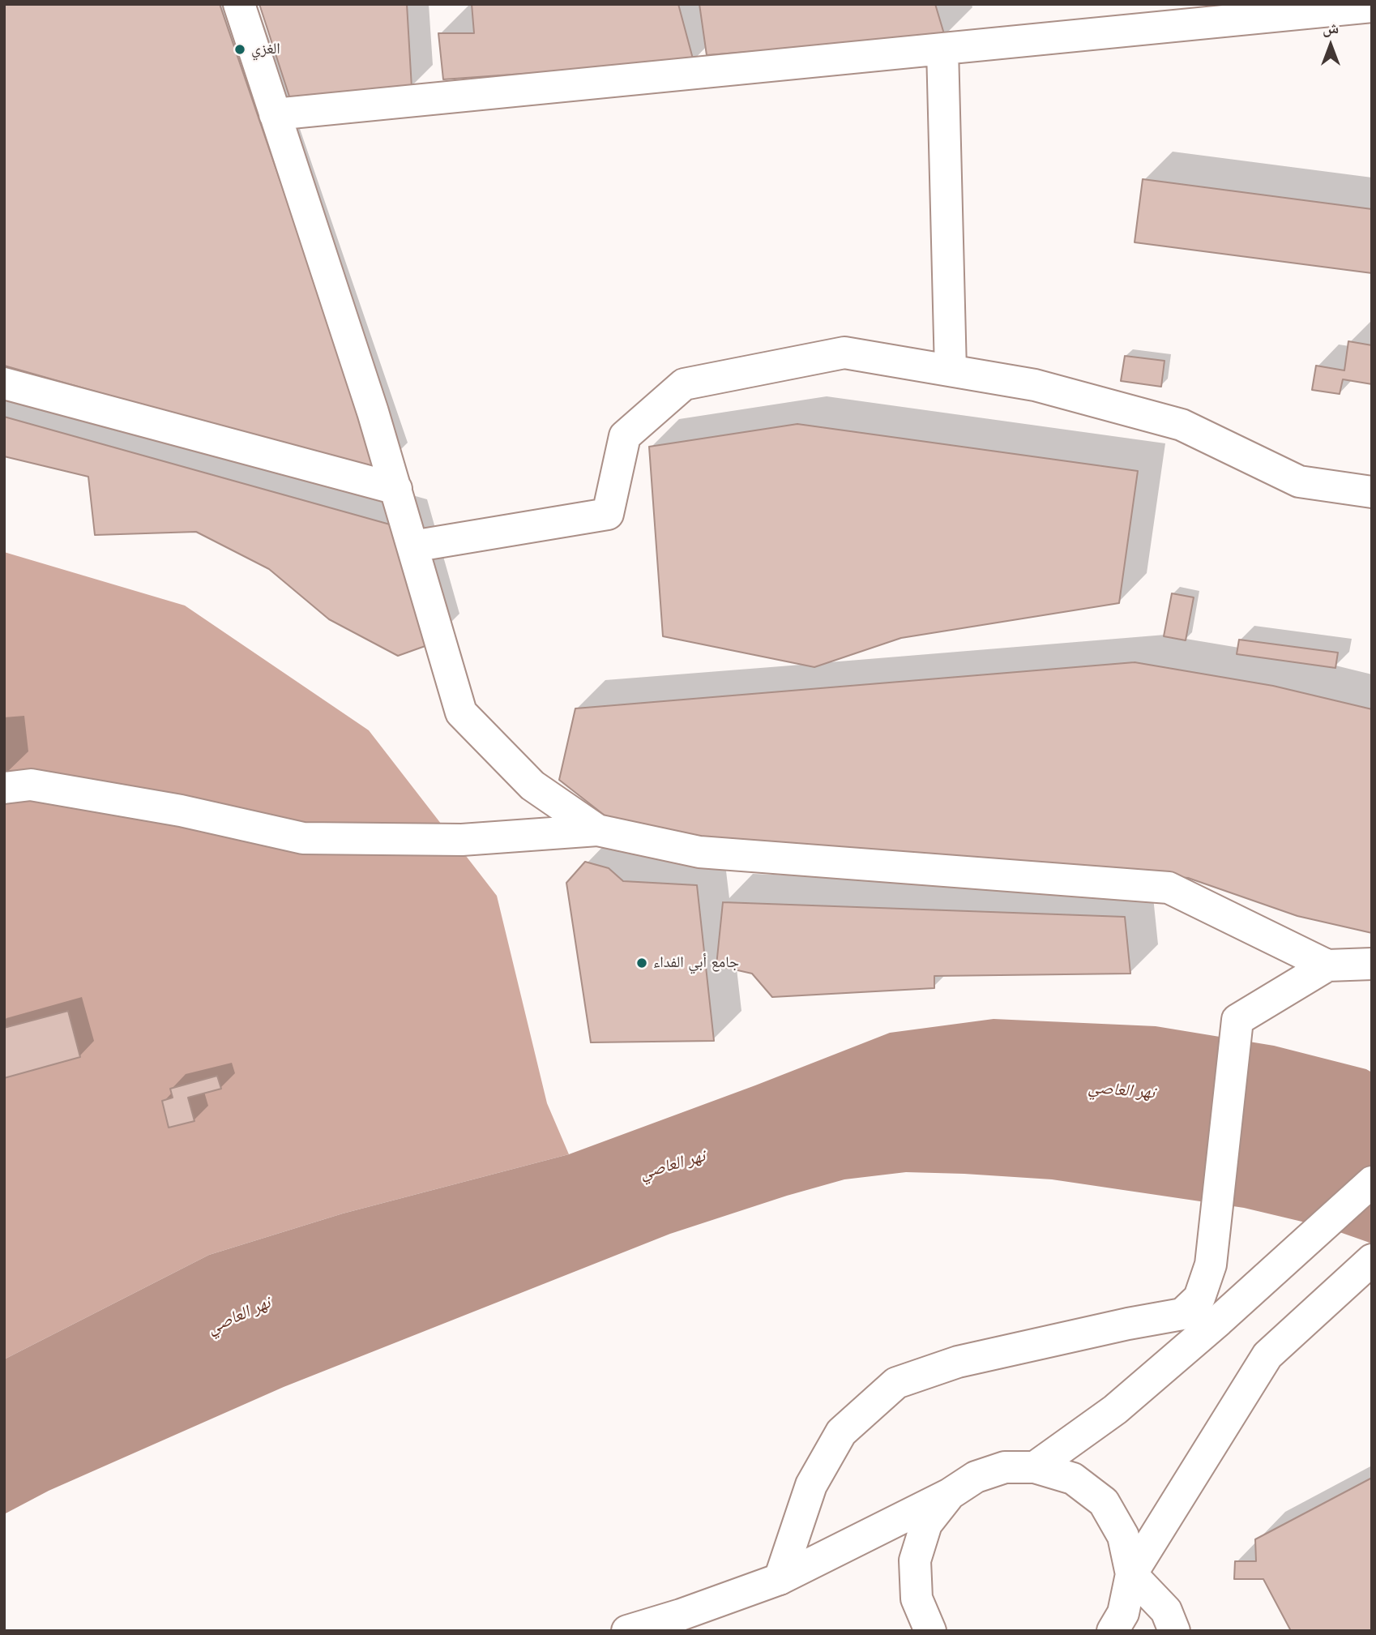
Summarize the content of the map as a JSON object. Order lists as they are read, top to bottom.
{
  "water": ["نهر العاصي"],
  "places": ["الغزي", "جامع أبي الفداء"],
  "north": "top"
}
